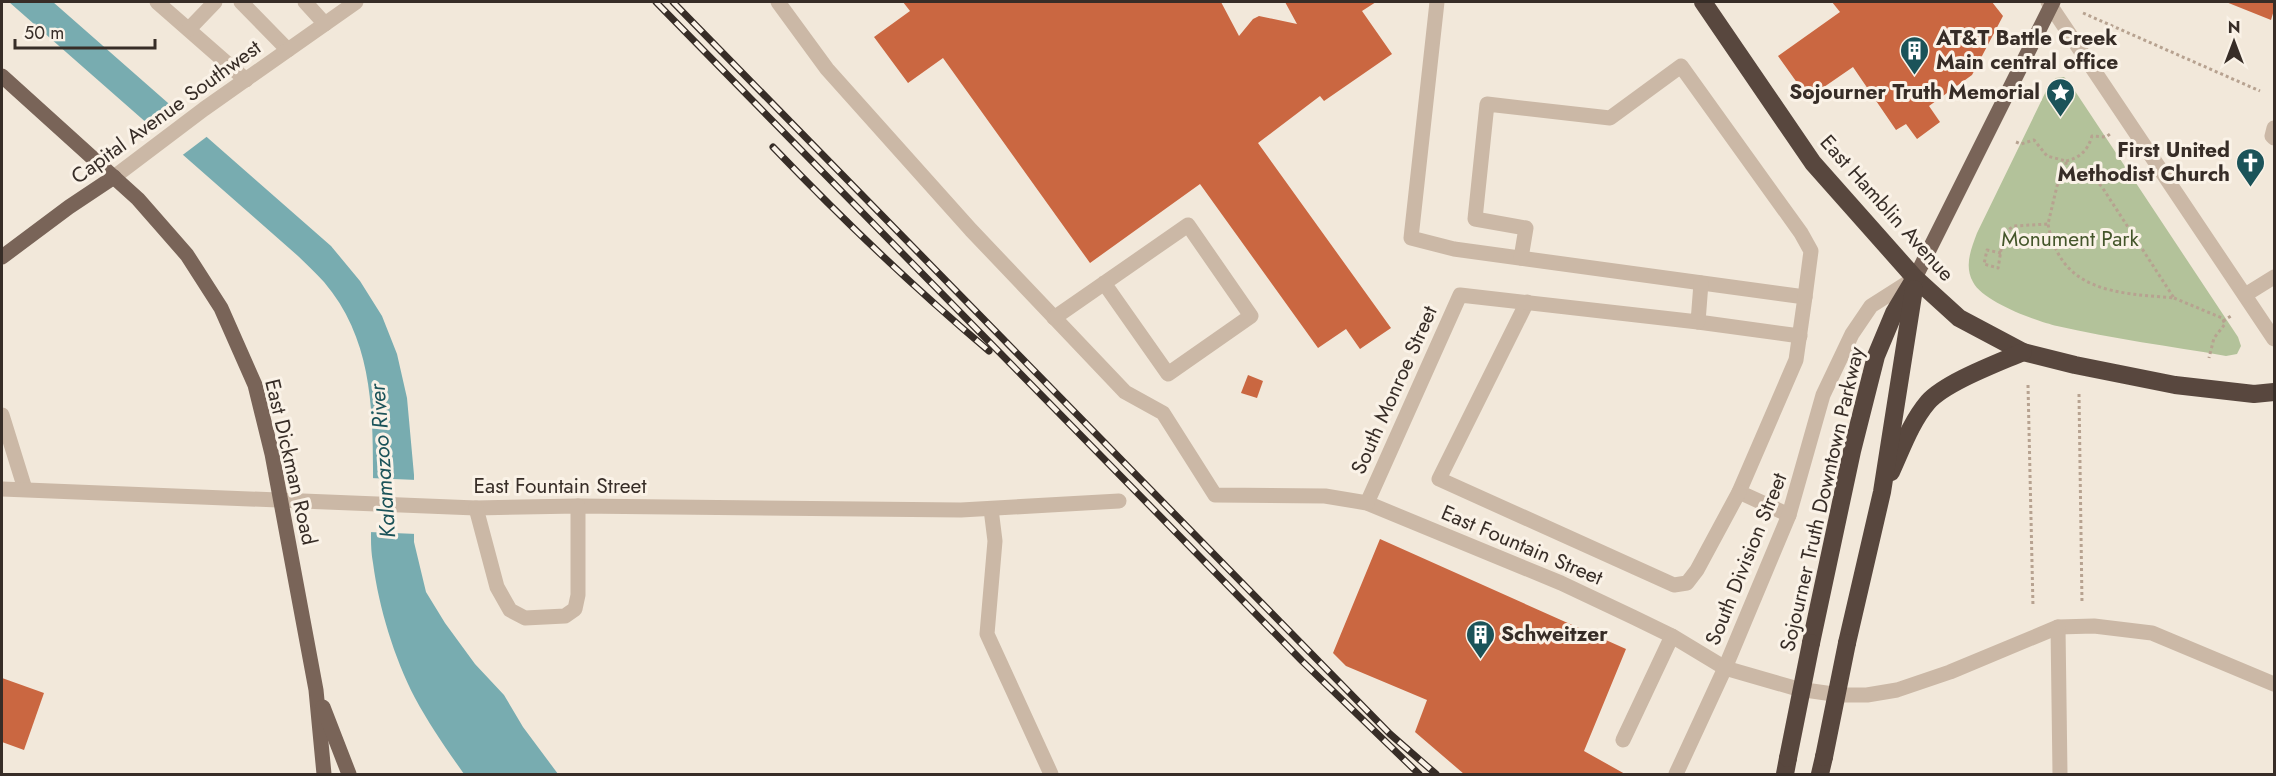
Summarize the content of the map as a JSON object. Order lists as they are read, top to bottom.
{
  "streets": {
    "highway": ["East Hamblin Avenue", "Sojourner Truth Downtown Parkway"],
    "main road": ["Capital Avenue Southwest", "East Dickman Road"],
    "street": ["South Monroe Street", "East Fountain Street", "South Division Street"]
  },
  "crossings": [
    ["Capital Avenue Southwest", "East Dickman Road"],
    ["East Hamblin Avenue", "Sojourner Truth Downtown Parkway"],
    ["East Hamblin Avenue", "South Division Street"],
    ["South Monroe Street", "East Fountain Street"],
    ["East Dickman Road", "East Fountain Street"],
    ["East Fountain Street", "South Division Street"],
    ["Sojourner Truth Downtown Parkway", "South Division Street"]
  ],
  "water": ["Kalamazoo River"],
  "parks": ["Monument Park"],
  "places": {
    "building": ["AT&T Battle Creek Main central office", "Schweitzer"],
    "place": ["Sojourner Truth Memorial"],
    "church": ["First United Methodist Church"]
  },
  "scale_bar": "50 m",
  "north": "top"
}
